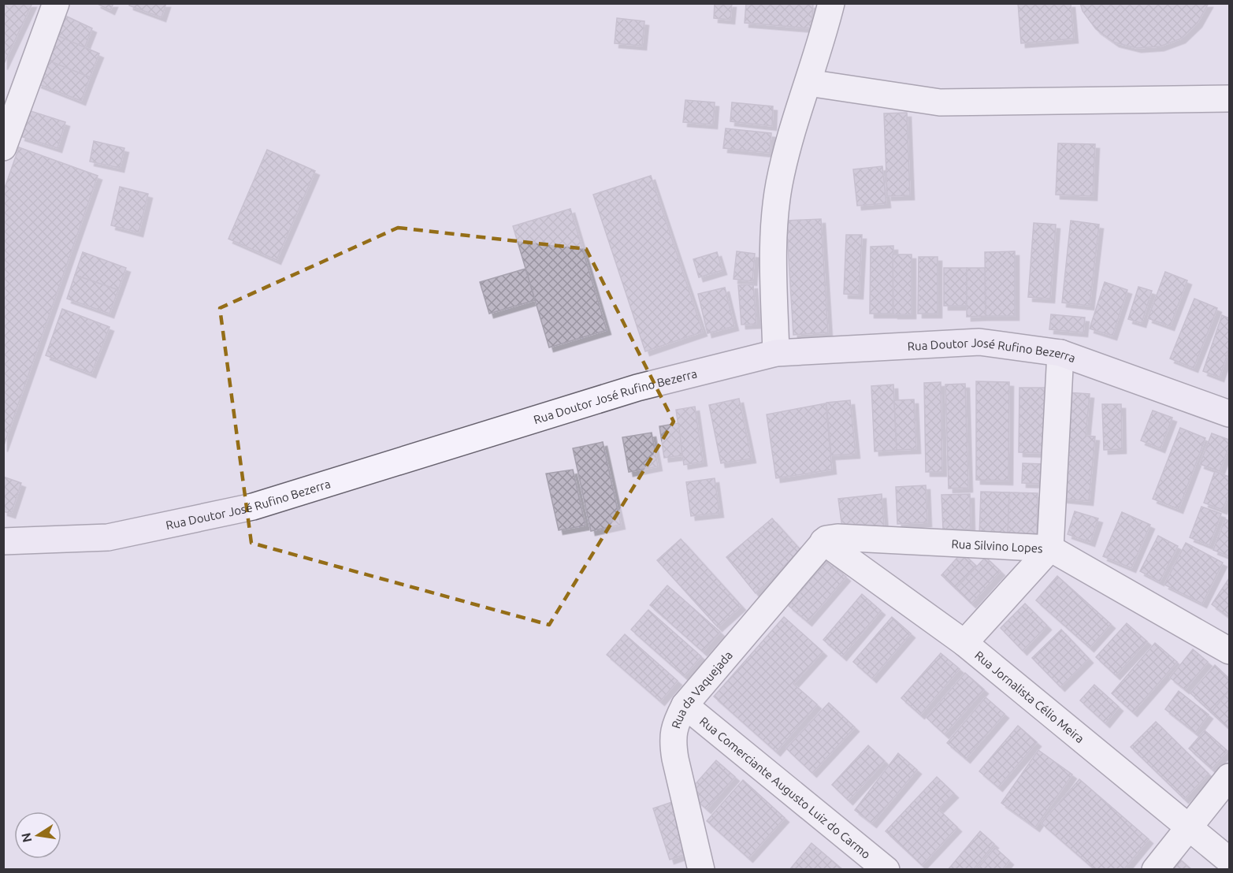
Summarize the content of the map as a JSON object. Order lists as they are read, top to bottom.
{
  "streets": {
    "main road": ["Rua Doutor José Rufino Bezerra"],
    "street": [
      "Rua Silvino Lopes",
      "Rua da Vaquejada",
      "Rua Jornalista Célio Meira",
      "Rua Comerciante Augusto Luiz do Carmo"
    ]
  },
  "crossings": [
    ["Rua Silvino Lopes", "Rua da Vaquejada"],
    ["Rua Silvino Lopes", "Rua Jornalista Célio Meira"],
    ["Rua da Vaquejada", "Rua Jornalista Célio Meira"],
    ["Rua da Vaquejada", "Rua Comerciante Augusto Luiz do Carmo"]
  ],
  "north": "left"
}
